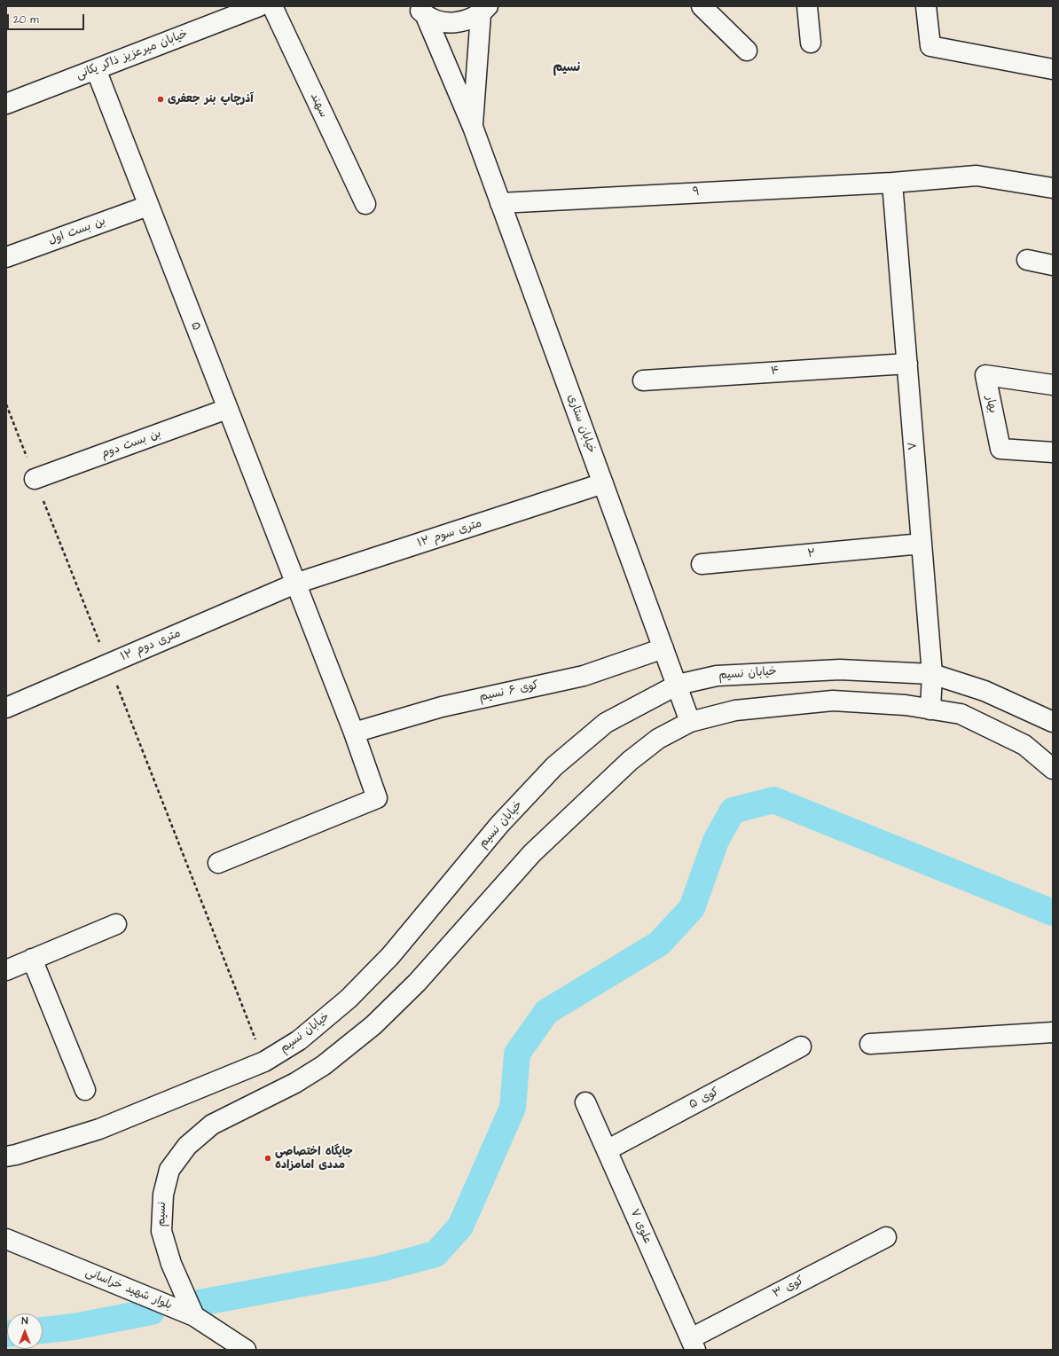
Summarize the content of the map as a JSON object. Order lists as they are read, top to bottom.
{
  "streets": {
    "street": [
      "خیابان میرعزیز ذاکر یکانی",
      "سهند",
      "۹",
      "بن بست اول",
      "۵",
      "۴",
      "بهار",
      "خیابان ستاری",
      "بن بست دوم",
      "۷",
      "۱۲ متری سوم",
      "۲",
      "۱۲ متری دوم",
      "خیابان نسیم",
      "کوی ۶ نسیم",
      "کوی ۵",
      "نسیم",
      "علوی ۷",
      "کوی ۳",
      "بلوار شهید خراسانی"
    ]
  },
  "crossings": [
    ["خیابان میرعزیز ذاکر یکانی", "۵"],
    ["۹", "خیابان ستاری"],
    ["۹", "۷"],
    ["بن بست اول", "۵"],
    ["۵", "بن بست دوم"],
    ["۵", "۱۲ متری سوم"],
    ["۵", "۱۲ متری دوم"],
    ["۵", "کوی ۶ نسیم"],
    ["۴", "۷"],
    ["خیابان ستاری", "۱۲ متری سوم"],
    ["خیابان ستاری", "خیابان نسیم"],
    ["خیابان ستاری", "کوی ۶ نسیم"],
    ["خیابان ستاری", "نسیم"],
    ["۷", "۲"],
    ["۷", "خیابان نسیم"],
    ["۱۲ متری سوم", "۱۲ متری دوم"],
    ["کوی ۵", "علوی ۷"],
    ["نسیم", "بلوار شهید خراسانی"],
    ["علوی ۷", "کوی ۳"]
  ],
  "districts": ["نسیم"],
  "places": ["آذرچاپ بنر جعفری", "جایگاه اختصاصی مددی امامزاده"],
  "scale_bar": "20 m",
  "north": "top"
}
